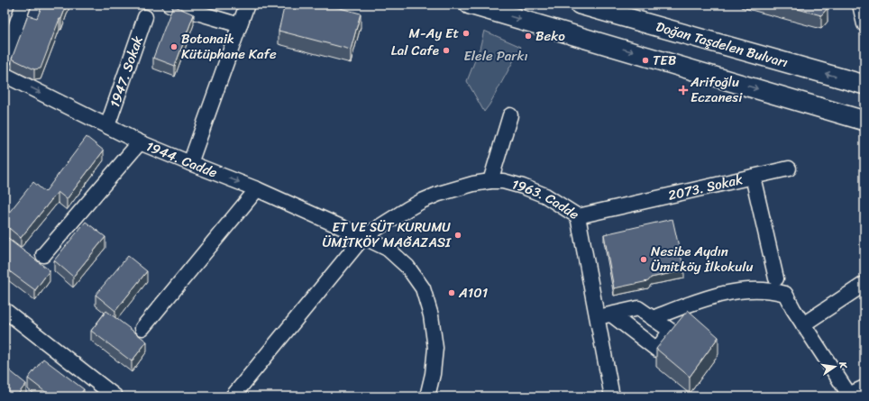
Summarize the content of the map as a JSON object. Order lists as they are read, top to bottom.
{
  "streets": {
    "main road": ["Doğan Taşdelen Bulvarı"],
    "street": [
      "1947. Sokak",
      "1944. Cadde",
      "2073. Sokak",
      "1963. Cadde"
    ]
  },
  "crossings": [
    ["1947. Sokak", "1944. Cadde"],
    ["1944. Cadde", "1963. Cadde"],
    ["2073. Sokak", "1963. Cadde"]
  ],
  "parks": ["Elele Parkı"],
  "places": {
    "other": [
      "M-Ay Et",
      "Beko",
      "Botonaik Kütüphane Kafe",
      "Lal Cafe",
      "TEB",
      "ET VE SÜT KURUMU ÜMİTKÖY MAĞAZASI",
      "Nesibe Aydın Ümitköy İlkokulu",
      "A101"
    ],
    "health": ["Arifoğlu Eczanesi"]
  },
  "north": "right"
}
